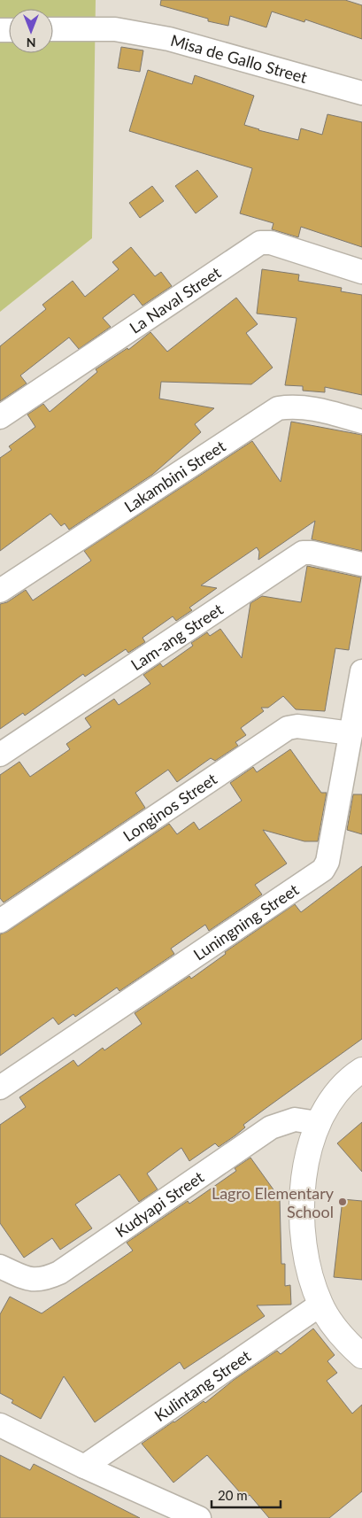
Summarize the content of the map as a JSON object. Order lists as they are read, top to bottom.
{
  "streets": {
    "street": [
      "Misa de Gallo Street",
      "La Naval Street",
      "Lakambini Street",
      "Lam-ang Street",
      "Longinos Street",
      "Luningning Street",
      "Kudyapi Street",
      "Kulintang Street"
    ]
  },
  "crossings": [
    ["Longinos Street", "Luningning Street"]
  ],
  "places": ["Lagro Elementary School"],
  "scale_bar": "20 m",
  "north": "bottom"
}
